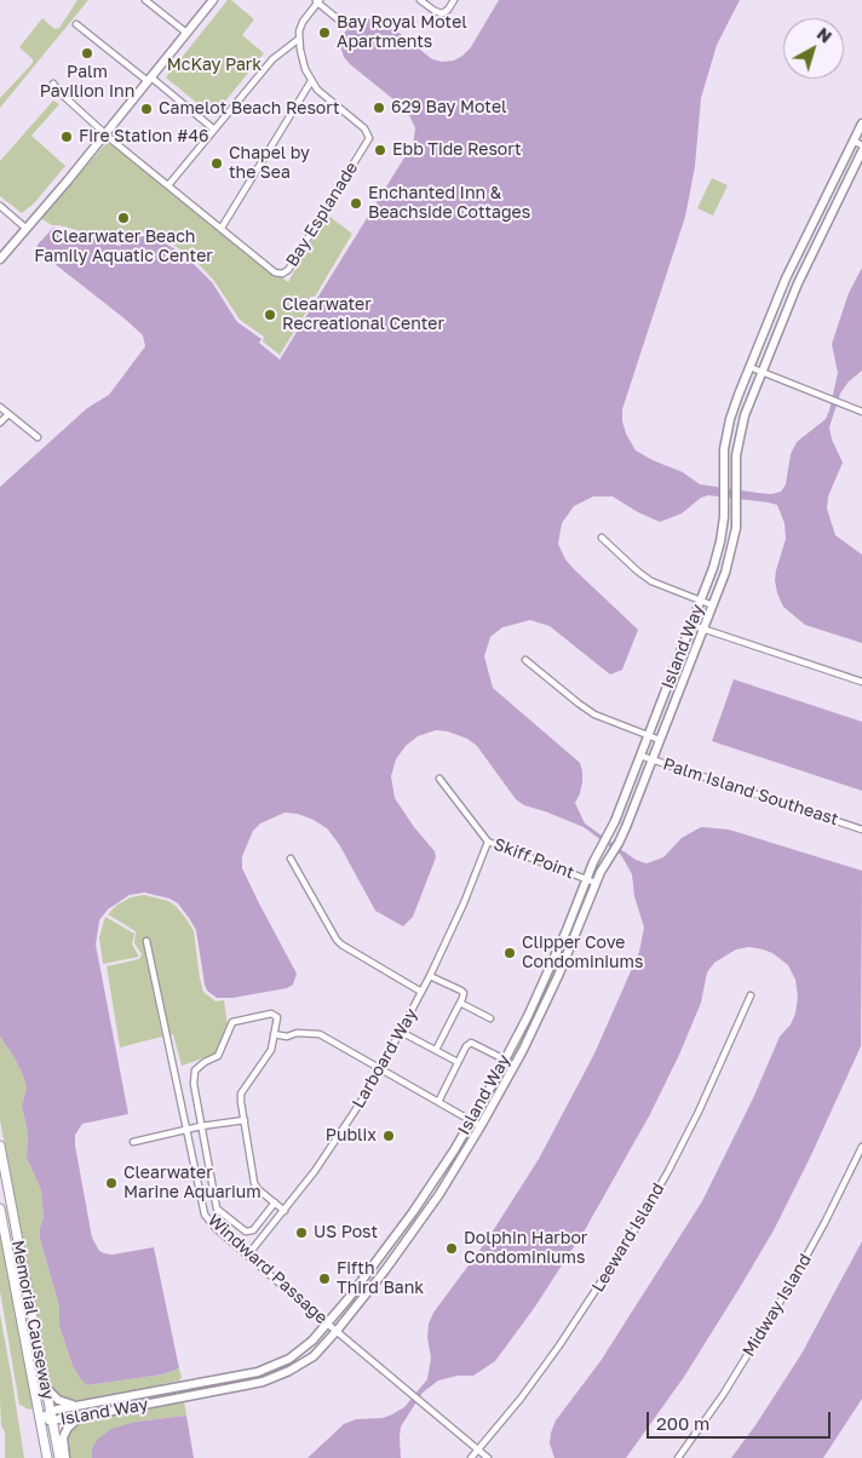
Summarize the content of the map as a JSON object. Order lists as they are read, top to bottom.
{
  "streets": {
    "main road": ["Memorial Causeway"],
    "street": [
      "Bay Esplanade",
      "Island Way",
      "Palm Island Southeast",
      "Skiff Point",
      "Larboard Way",
      "Leeward Island",
      "Windward Passage",
      "Midway Island"
    ]
  },
  "crossings": [
    ["Island Way", "Palm Island Southeast"],
    ["Island Way", "Skiff Point"],
    ["Island Way", "Windward Passage"],
    ["Island Way", "Memorial Causeway"],
    ["Skiff Point", "Larboard Way"],
    ["Larboard Way", "Windward Passage"],
    ["Leeward Island", "Windward Passage"]
  ],
  "parks": ["McKay Park"],
  "places": [
    "Bay Royal Motel Apartments",
    "Palm Pavilion Inn",
    "629 Bay Motel",
    "Camelot Beach Resort",
    "Fire Station #46",
    "Ebb Tide Resort",
    "Chapel by the Sea",
    "Enchanted Inn & Beachside Cottages",
    "Clearwater Beach Family Aquatic Center",
    "Clearwater Recreational Center",
    "Clipper Cove Condominiums",
    "Publix",
    "Clearwater Marine Aquarium",
    "US Post",
    "Dolphin Harbor Condominiums",
    "Fifth Third Bank"
  ],
  "scale_bar": "200 m",
  "north": "top right"
}
